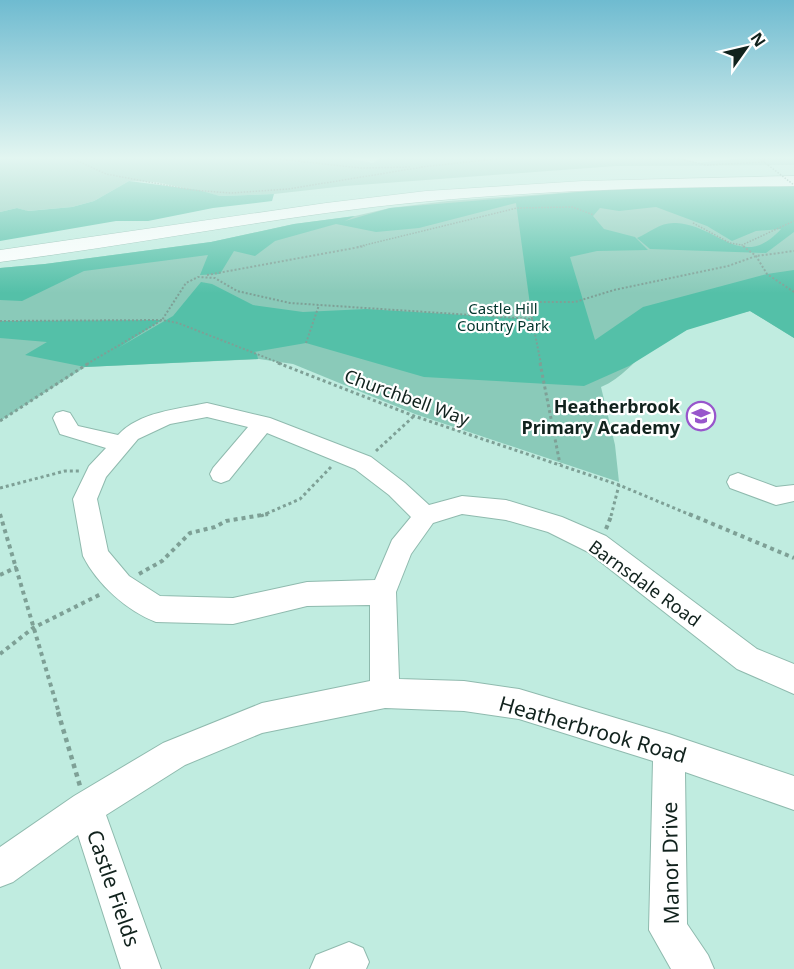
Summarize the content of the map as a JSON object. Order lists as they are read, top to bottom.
{
  "streets": {
    "street": [
      "Barnsdale Road",
      "Heatherbrook Road",
      "Manor Drive",
      "Castle Fields"
    ],
    "path": ["Churchbell Way"]
  },
  "crossings": [
    ["Heatherbrook Road", "Manor Drive"],
    ["Heatherbrook Road", "Castle Fields"]
  ],
  "parks": ["Castle Hill Country Park"],
  "places": {
    "school or university": ["Heatherbrook Primary Academy"]
  },
  "north": "top right"
}
